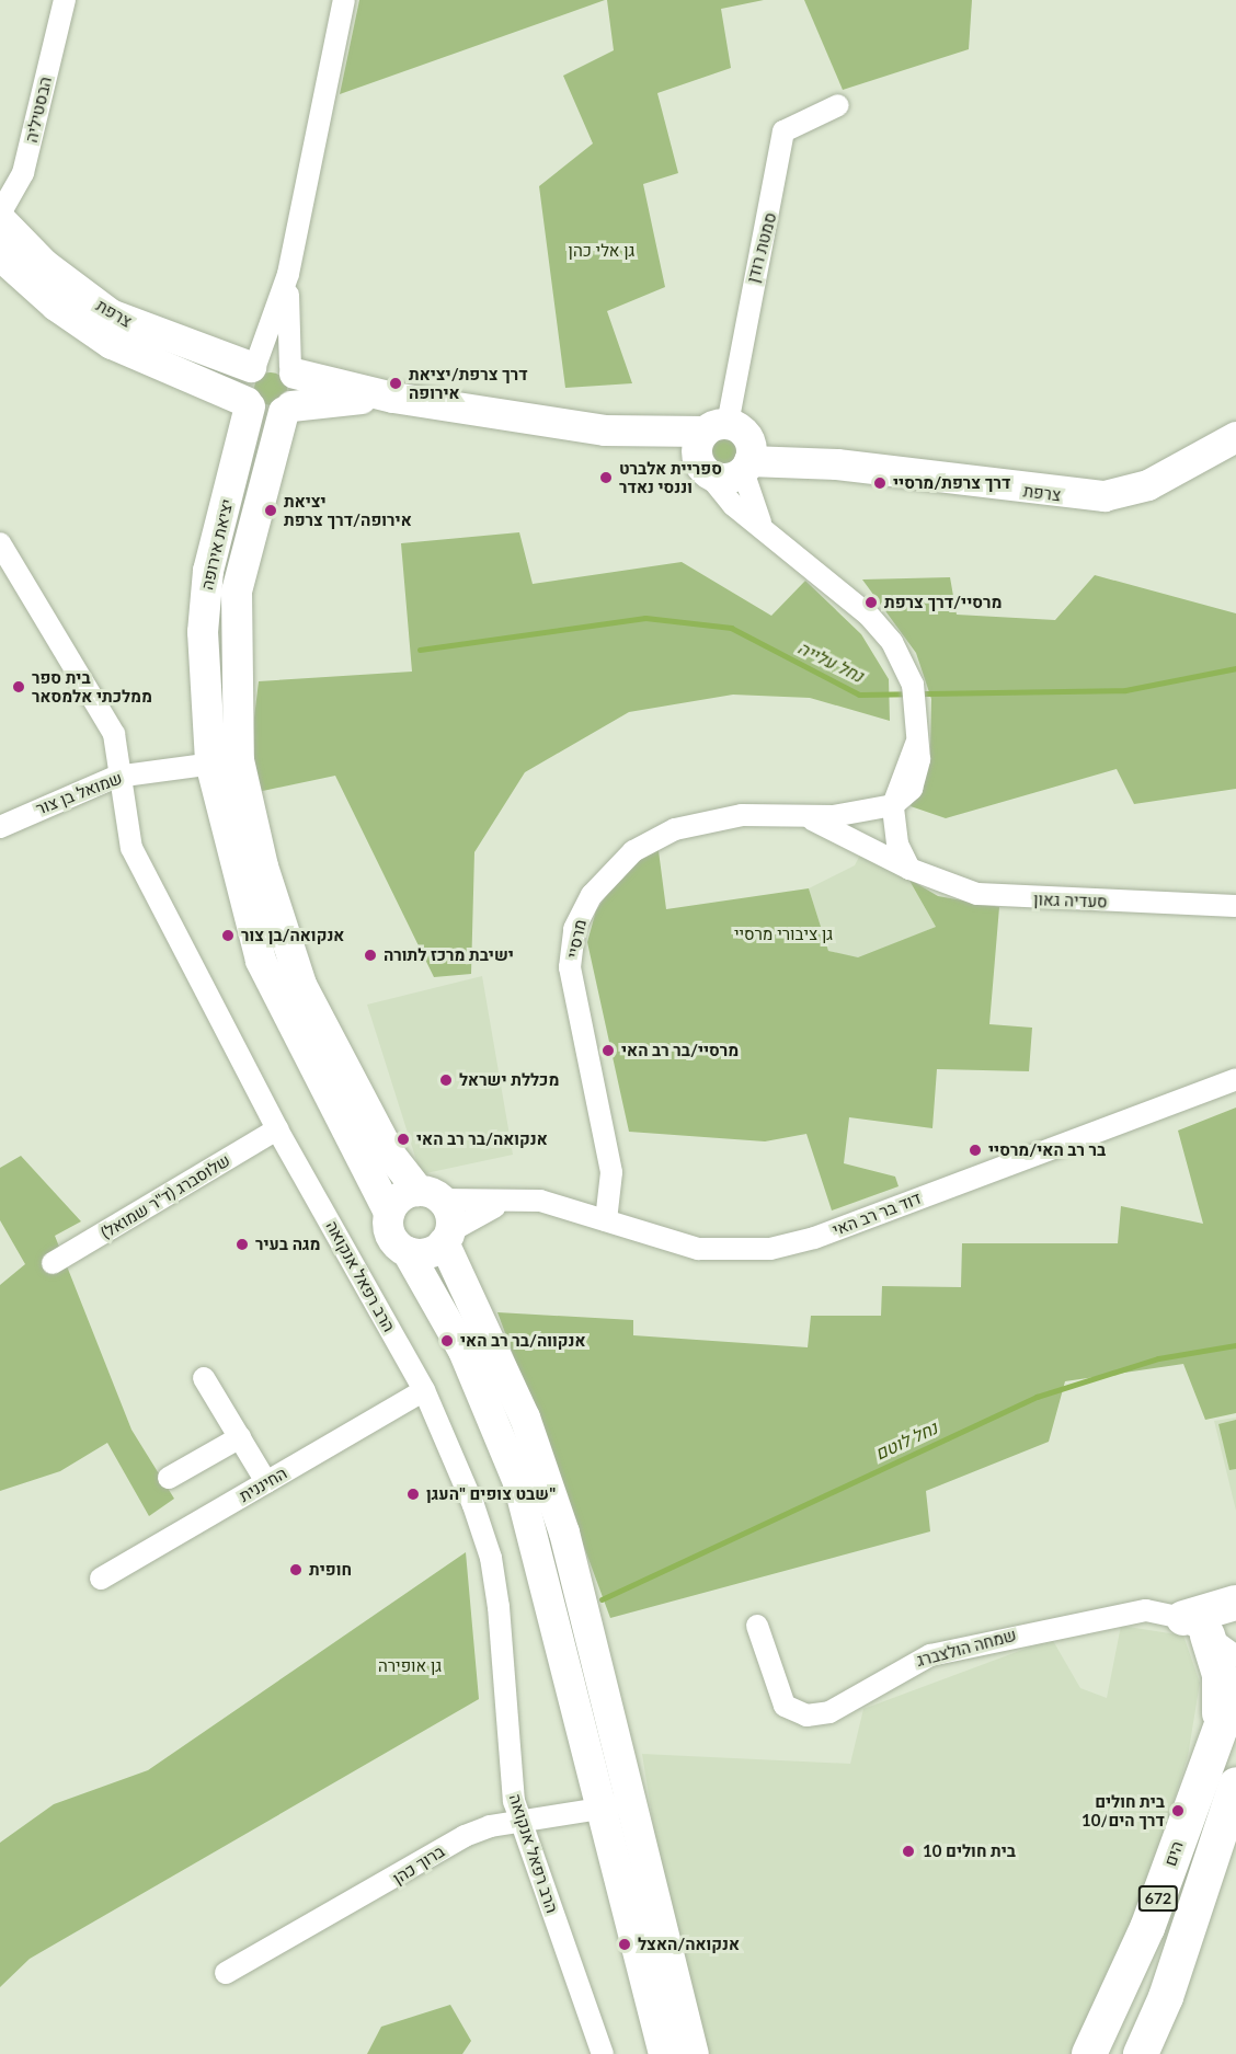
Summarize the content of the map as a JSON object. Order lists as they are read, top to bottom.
{
  "streets": {
    "main road": ["הים", "672"],
    "street": [
      "הבסטיליה",
      "סמטת רודן",
      "צרפת",
      "יציאת אירופה",
      "שמואל בן צור",
      "סעדיה גאון",
      "מרסיי",
      "שלוסברג (ד\"ר שמואל)",
      "דוד בר רב האי",
      "הרב רפאל אנקואה",
      "החיננית",
      "שמחה הולצברג",
      "ברוך כהן"
    ]
  },
  "crossings": [
    ["סמטת רודן", "צרפת"],
    ["צרפת", "יציאת אירופה"],
    ["יציאת אירופה", "שמואל בן צור"],
    ["שמואל בן צור", "הרב רפאל אנקואה"],
    ["סעדיה גאון", "מרסיי"],
    ["מרסיי", "דוד בר רב האי"],
    ["שלוסברג (ד\"ר שמואל)", "הרב רפאל אנקואה"],
    ["הרב רפאל אנקואה", "החיננית"],
    ["הרב רפאל אנקואה", "ברוך כהן"]
  ],
  "water": ["נחל עלייה", "נחל לוטם"],
  "parks": ["גן אלי כהן", "גן ציבורי מרסיי", "גן אופירה"],
  "places": [
    "דרך צרפת/יציאת אירופה",
    "ספריית אלברט וננסי נאדר",
    "דרך צרפת/מרסיי",
    "יציאת אירופה/דרך צרפת",
    "מרסיי/דרך צרפת",
    "בית ספר ממלכתי אלמסאר",
    "אנקואה/בן צור",
    "ישיבת מרכז לתורה",
    "מרסיי/בר רב האי",
    "מכללת ישראל",
    "אנקואה/בר רב האי",
    "בר רב האי/מרסיי",
    "מגה בעיר",
    "אנקווה/בר רב האי",
    "שבט צופים \"העגן\"",
    "חופית",
    "בית חולים 10/דרך הים",
    "בית חולים 10",
    "אנקואה/האצל"
  ]
}
